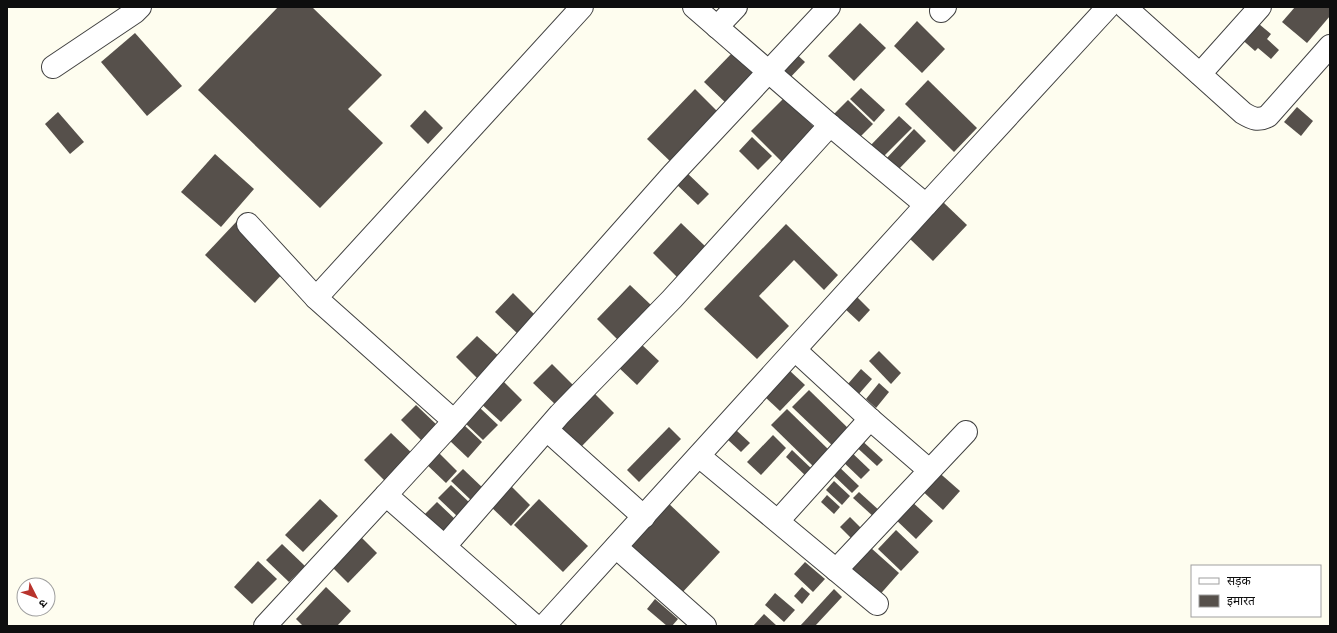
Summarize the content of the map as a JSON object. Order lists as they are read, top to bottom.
{
  "legend": ["सड़क", "इमारत"],
  "north": "bottom right"
}
